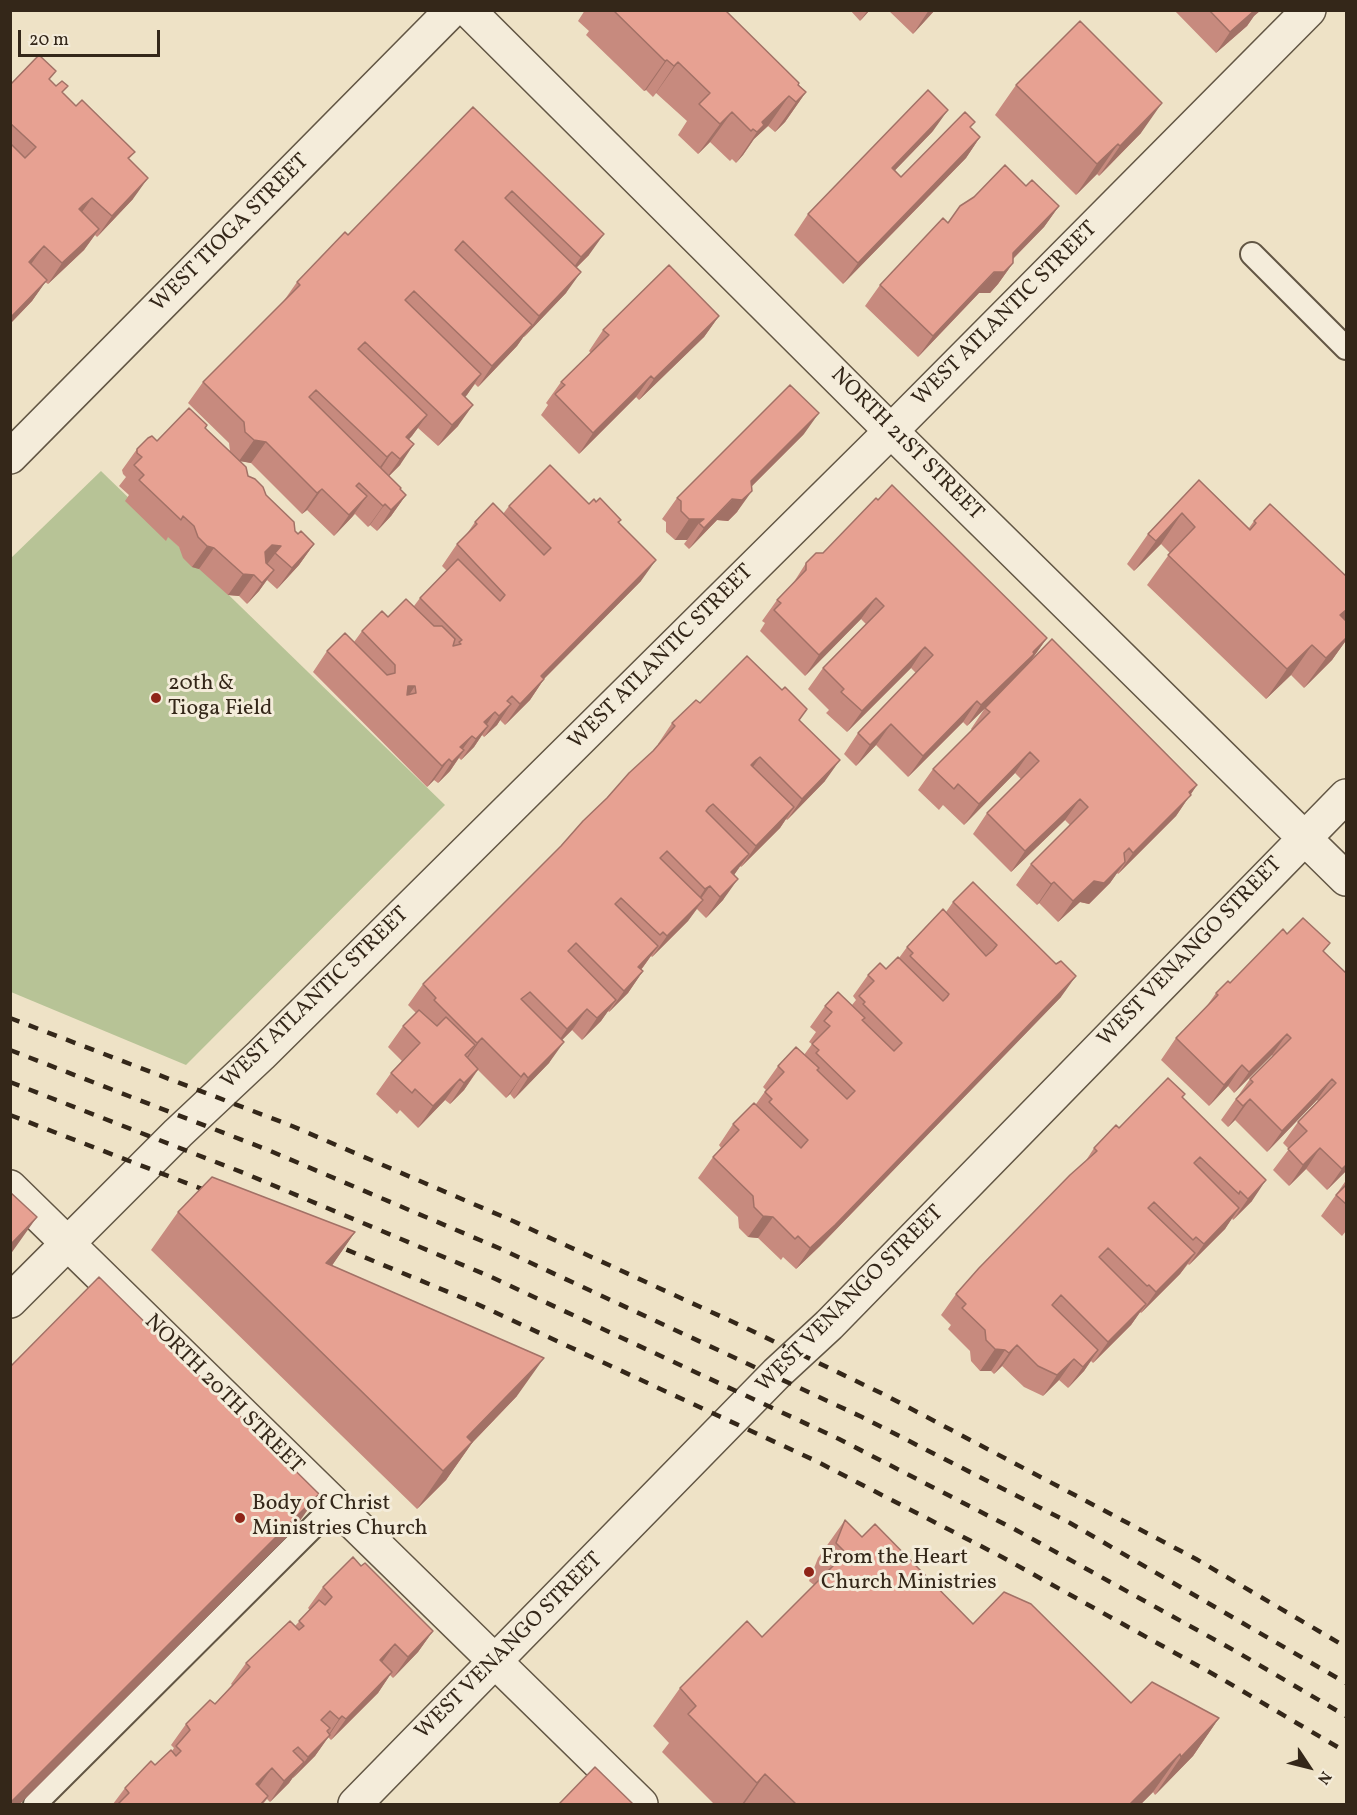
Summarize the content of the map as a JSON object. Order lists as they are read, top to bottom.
{
  "streets": {
    "street": [
      "WEST TIOGA STREET",
      "WEST ATLANTIC STREET",
      "NORTH 21ST STREET",
      "WEST VENANGO STREET",
      "NORTH 20TH STREET"
    ]
  },
  "crossings": [
    ["WEST ATLANTIC STREET", "NORTH 21ST STREET"],
    ["WEST ATLANTIC STREET", "NORTH 20TH STREET"],
    ["NORTH 21ST STREET", "WEST VENANGO STREET"],
    ["WEST VENANGO STREET", "NORTH 20TH STREET"]
  ],
  "places": ["20th & Tioga Field", "Body of Christ Ministries Church", "From the Heart Church Ministries"],
  "scale_bar": "20 m",
  "north": "bottom right"
}
